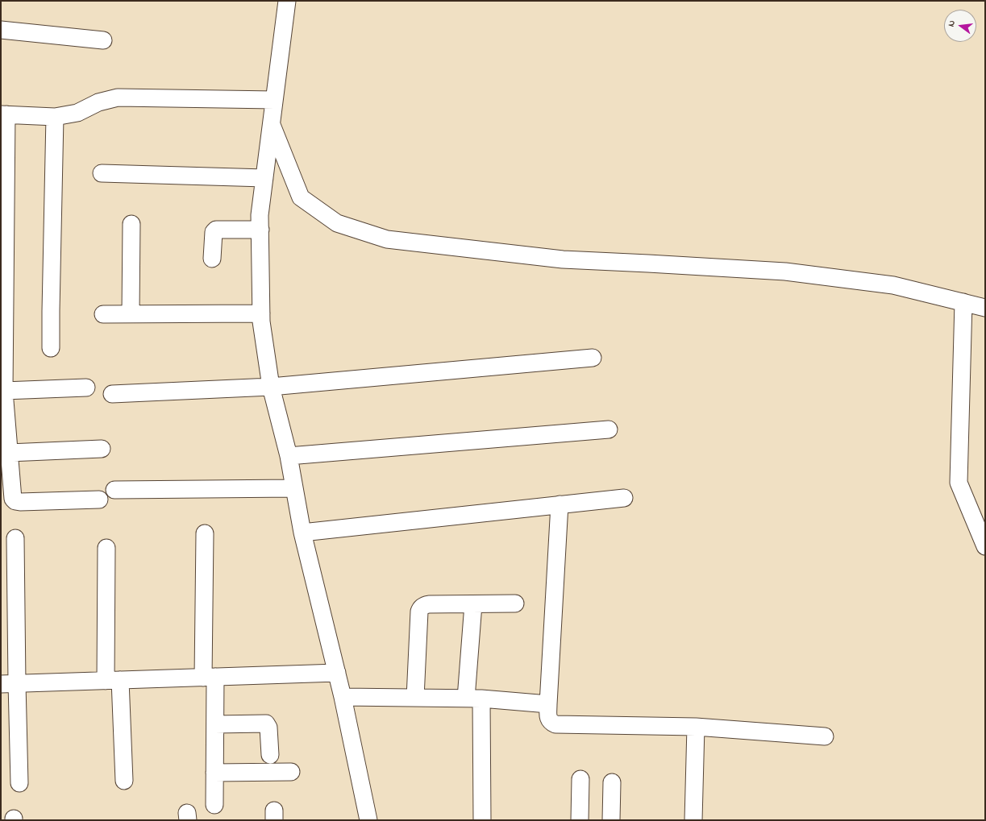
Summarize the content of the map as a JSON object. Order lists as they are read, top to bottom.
{
  "north": "left"
}
